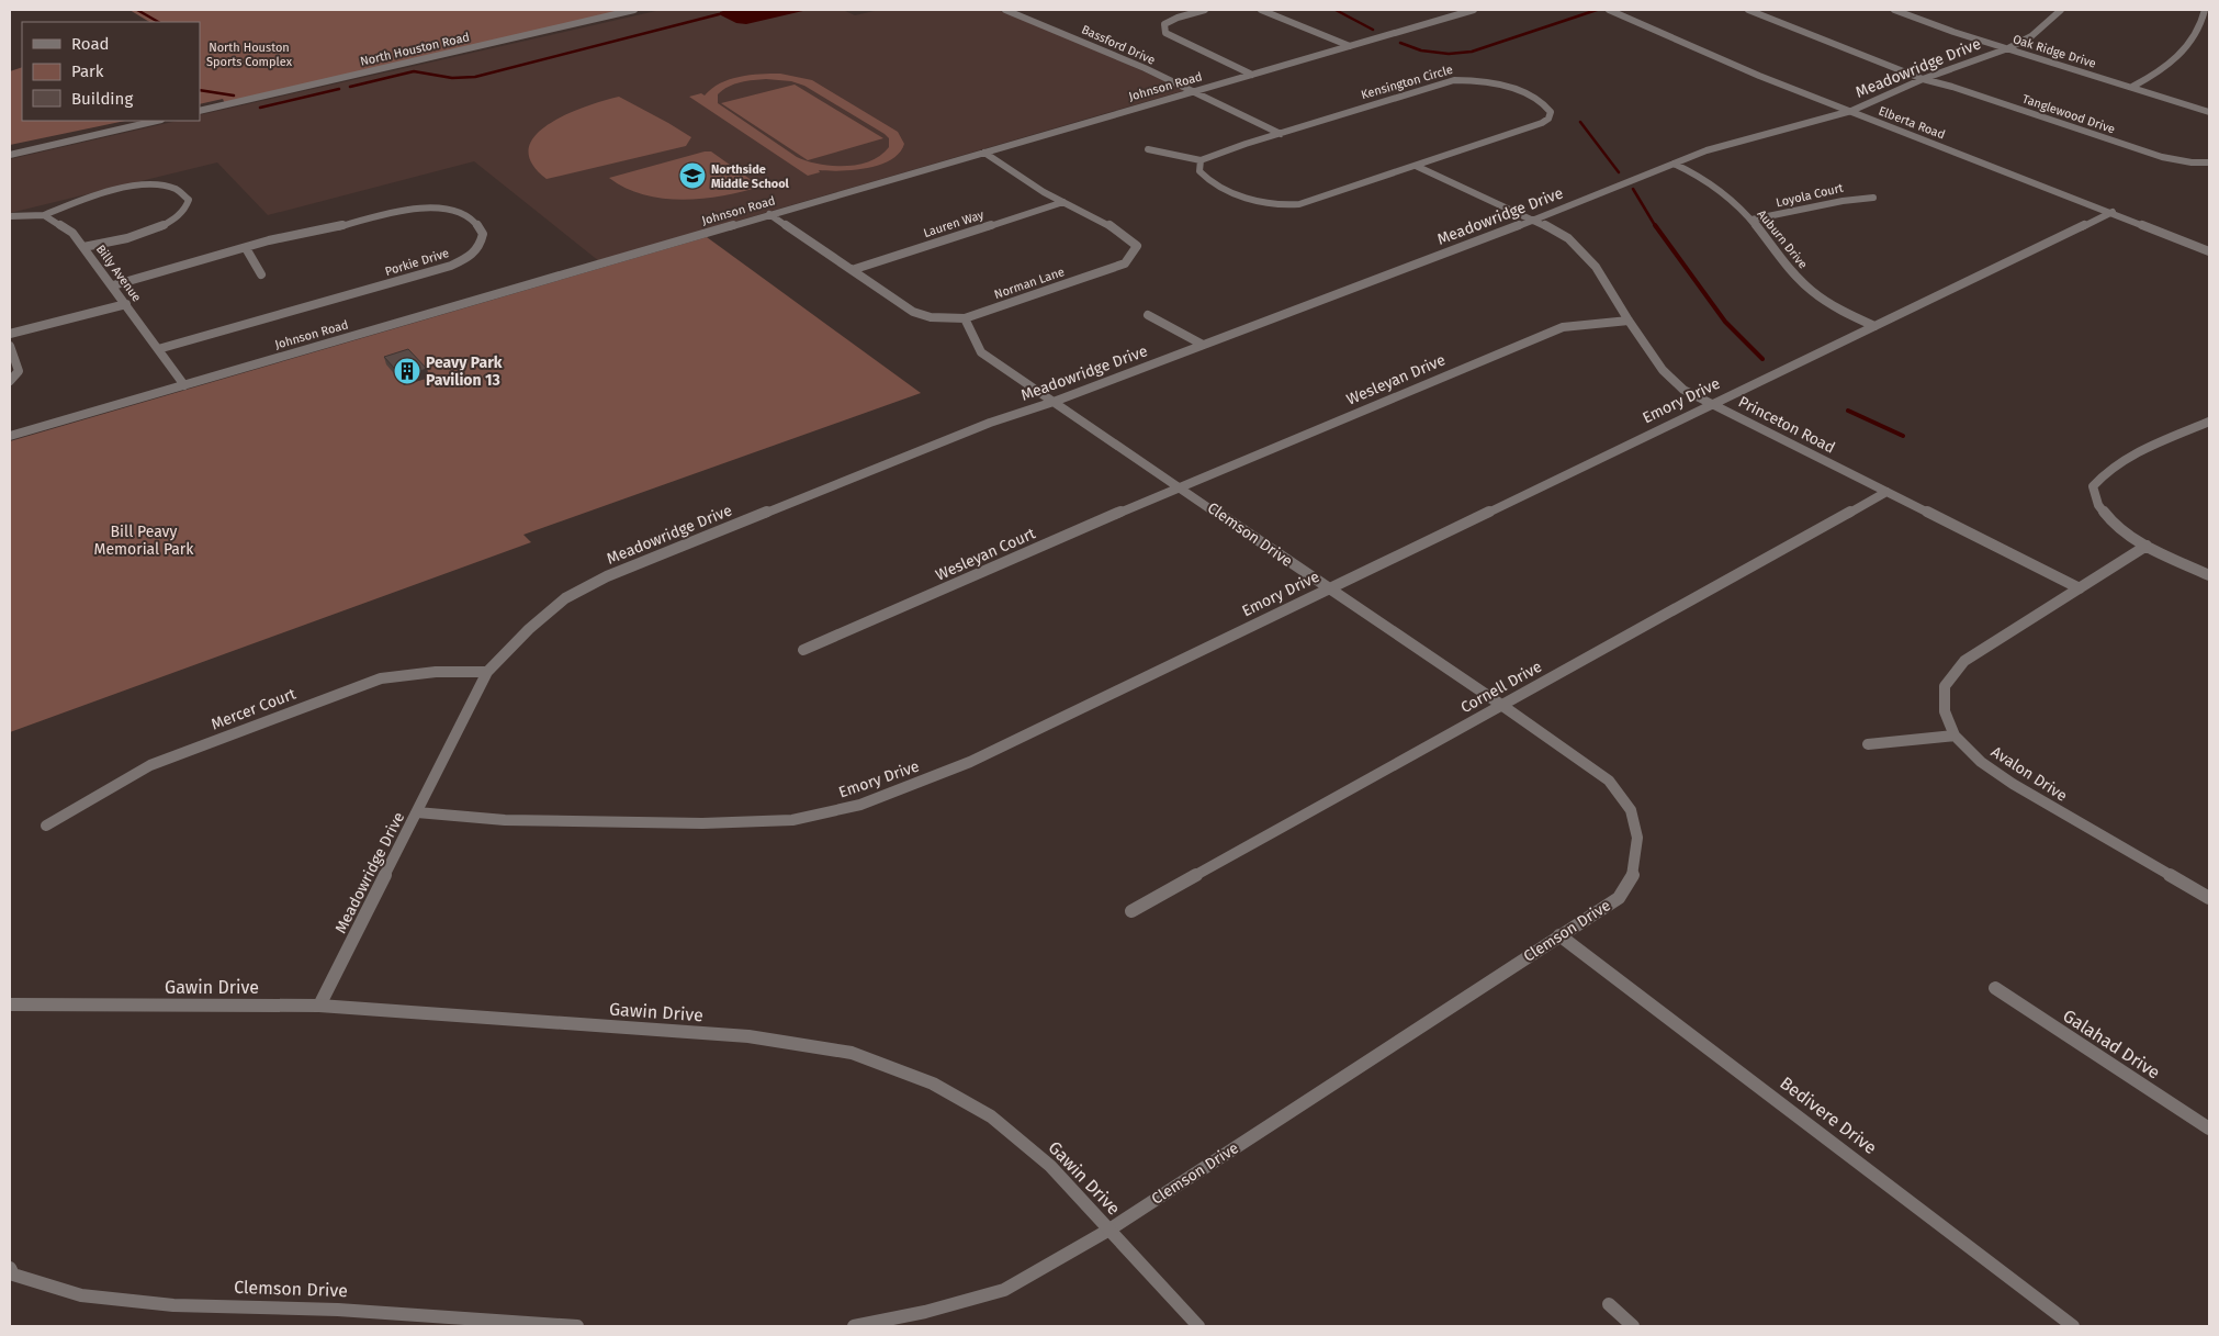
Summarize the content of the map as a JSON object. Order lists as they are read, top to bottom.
{
  "streets": {
    "street": [
      "Bassford Drive",
      "North Houston Road",
      "Oak Ridge Drive",
      "Meadowridge Drive",
      "Kensington Circle",
      "Johnson Road",
      "Tanglewood Drive",
      "Elberta Road",
      "Loyola Court",
      "Lauren Way",
      "Auburn Drive",
      "Porkie Drive",
      "Billy Avenue",
      "Norman Lane",
      "Wesleyan Drive",
      "Emory Drive",
      "Princeton Road",
      "Clemson Drive",
      "Wesleyan Court",
      "Cornell Drive",
      "Mercer Court",
      "Avalon Drive",
      "Gawin Drive",
      "Galahad Drive",
      "Bedivere Drive"
    ]
  },
  "crossings": [
    ["Bassford Drive", "Kensington Circle"],
    ["Bassford Drive", "Johnson Road"],
    ["Oak Ridge Drive", "Meadowridge Drive"],
    ["Meadowridge Drive", "Tanglewood Drive"],
    ["Meadowridge Drive", "Elberta Road"],
    ["Meadowridge Drive", "Auburn Drive"],
    ["Meadowridge Drive", "Emory Drive"],
    ["Meadowridge Drive", "Princeton Road"],
    ["Meadowridge Drive", "Clemson Drive"],
    ["Meadowridge Drive", "Mercer Court"],
    ["Meadowridge Drive", "Gawin Drive"],
    ["Kensington Circle", "Princeton Road"],
    ["Johnson Road", "Billy Avenue"],
    ["Johnson Road", "Norman Lane"],
    ["Elberta Road", "Emory Drive"],
    ["Loyola Court", "Auburn Drive"],
    ["Lauren Way", "Norman Lane"],
    ["Auburn Drive", "Emory Drive"],
    ["Porkie Drive", "Billy Avenue"],
    ["Norman Lane", "Clemson Drive"],
    ["Wesleyan Drive", "Princeton Road"],
    ["Wesleyan Drive", "Clemson Drive"],
    ["Wesleyan Drive", "Wesleyan Court"],
    ["Emory Drive", "Princeton Road"],
    ["Emory Drive", "Clemson Drive"],
    ["Princeton Road", "Cornell Drive"],
    ["Princeton Road", "Avalon Drive"],
    ["Clemson Drive", "Wesleyan Court"],
    ["Clemson Drive", "Cornell Drive"],
    ["Clemson Drive", "Gawin Drive"],
    ["Clemson Drive", "Bedivere Drive"]
  ],
  "parks": ["North Houston Sports Complex", "Bill Peavy Memorial Park"],
  "places": {
    "school or university": ["Northside Middle School"],
    "building": ["Peavy Park Pavilion 13"]
  },
  "legend": ["Road", "Park", "Building"]
}
